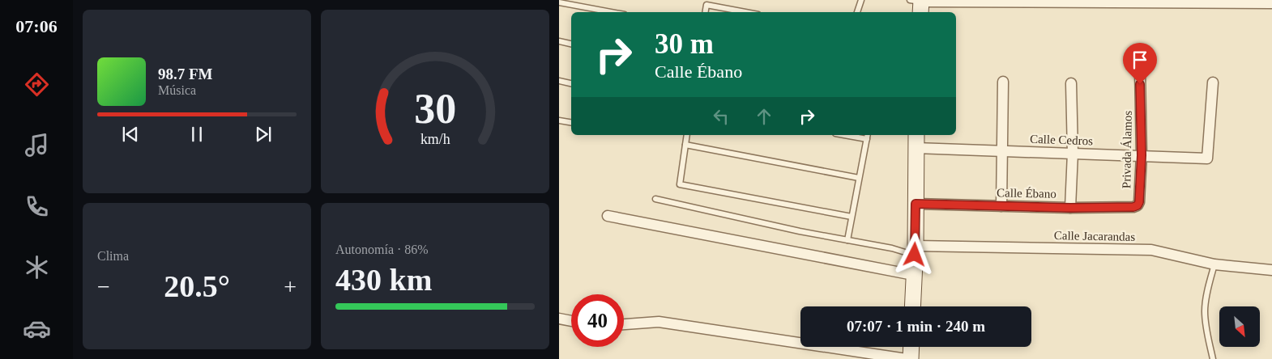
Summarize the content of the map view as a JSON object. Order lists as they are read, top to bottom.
{
  "streets": {
    "street": [
      "Calle Cedros",
      "Privada Álamos",
      "Calle Ébano",
      "Calle Jacarandas"
    ]
  },
  "crossings": [
    ["Calle Cedros", "Privada Álamos"],
    ["Privada Álamos", "Calle Ébano"]
  ],
  "north": "bottom right",
  "page": {
    "tabs": "07:06",
    "turn": ["30 m", "Calle Ébano"],
    "song": ["98.7 FM", "Música"],
    "tile": [
      "Clima",
      ["Autonomía · 86%", "430 km"]
    ],
    "heat": ["−", "20.5°", "+"],
    "limit": "40",
    "trip": "07:07 · 1 min · 240 m",
    "gauge": ["30", "km/h"]
  }
}
